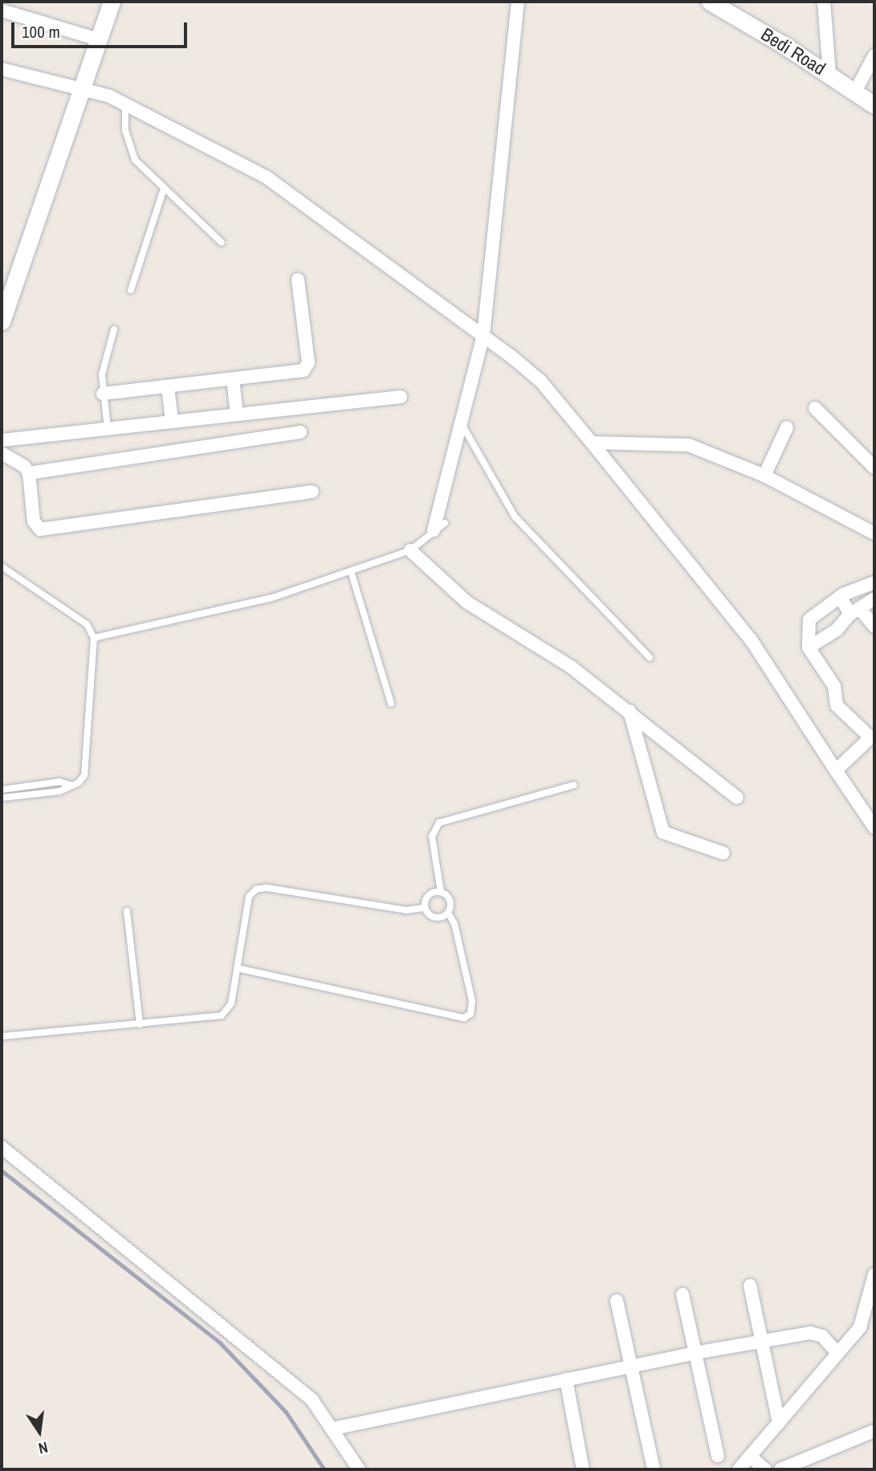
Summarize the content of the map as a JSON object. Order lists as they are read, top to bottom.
{
  "streets": {
    "main road": ["Bedi Road"]
  },
  "scale_bar": "100 m",
  "north": "bottom"
}
